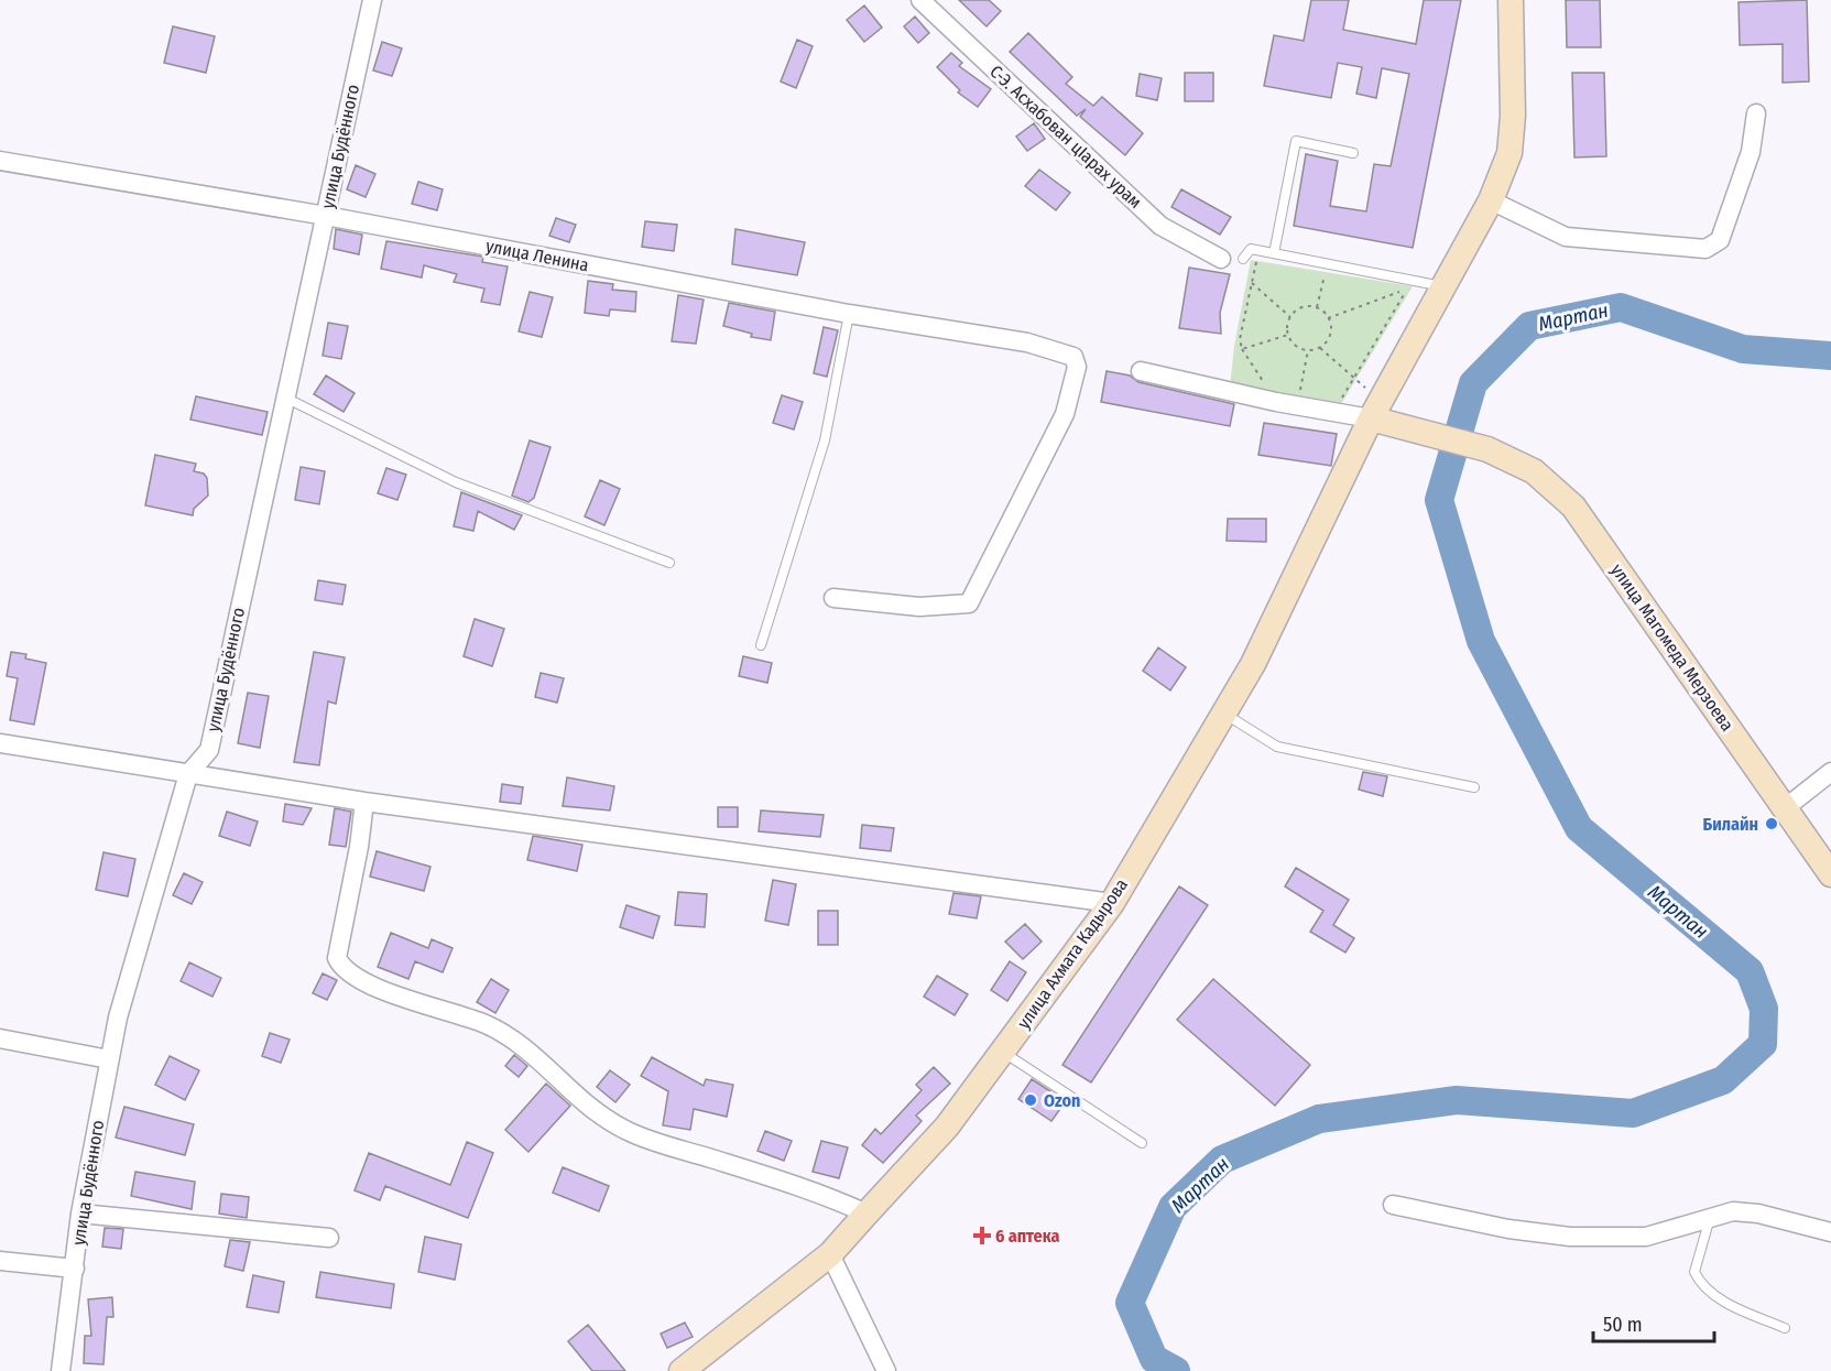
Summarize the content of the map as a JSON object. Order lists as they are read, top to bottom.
{
  "streets": {
    "main road": ["улица Магомеда Мерзоева", "улица Ахмата Кадырова"],
    "street": ["С-Э. Асхабован цIарах урам", "улица Будённого", "улица Ленина"]
  },
  "crossings": [
    ["улица Будённого", "улица Ленина"],
    ["улица Магомеда Мерзоева", "улица Ахмата Кадырова"]
  ],
  "water": ["Мартан"],
  "places": {
    "other": ["Билайн", "Ozon"],
    "health": ["6 аптека"]
  },
  "scale_bar": "50 m"
}
